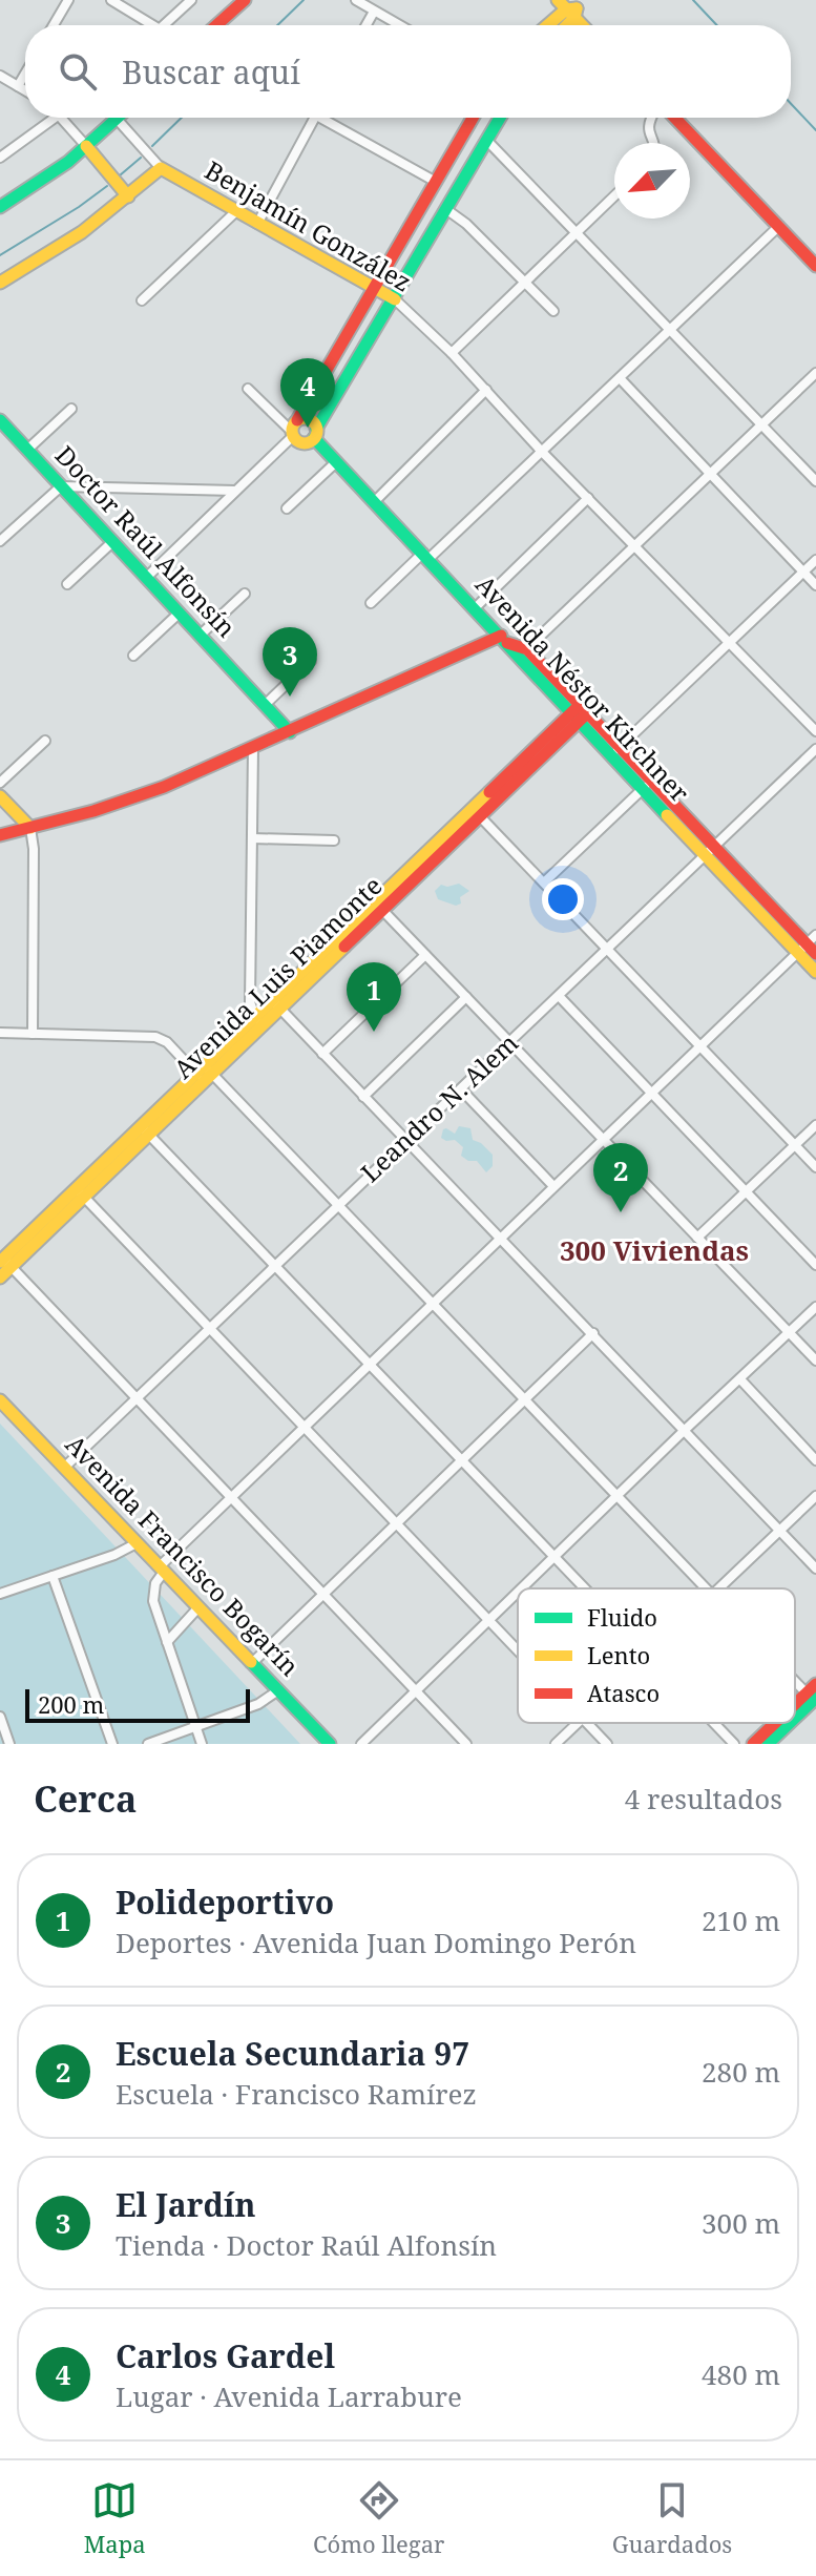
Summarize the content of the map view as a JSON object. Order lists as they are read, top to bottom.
{
  "streets": {
    "main road": [
      "Benjamín González",
      "Doctor Raúl Alfonsín",
      "Avenida Néstor Kirchner",
      "Avenida Luis Piamonte",
      "Avenida Francisco Bogarín"
    ],
    "street": ["Leandro N. Alem"]
  },
  "crossings": [
    ["Leandro N. Alem", "Avenida Francisco Bogarín"]
  ],
  "districts": ["300 Viviendas"],
  "legend": ["Fluido", "Lento", "Atasco"],
  "scale_bar": "200 m",
  "north": "bottom left",
  "page": {
    "search": "Buscar aquí",
    "pins": [
      "4",
      "3",
      "1",
      "2"
    ],
    "scale": "200 m",
    "heading": ["Cerca", "4 resultados"],
    "list": [
      {
        "mark": "1",
        "name": "Polideportivo",
        "note": "Deportes · Avenida Juan Domingo Perón",
        "value": "210 m"
      },
      {
        "mark": "2",
        "name": "Escuela Secundaria 97",
        "note": "Escuela · Francisco Ramírez",
        "value": "280 m"
      },
      {
        "mark": "3",
        "name": "El Jardín",
        "note": "Tienda · Doctor Raúl Alfonsín",
        "value": "300 m"
      },
      {
        "mark": "4",
        "name": "Carlos Gardel",
        "note": "Lugar · Avenida Larrabure",
        "value": "480 m"
      }
    ],
    "nav": ["Mapa", "Cómo llegar", "Guardados"]
  }
}
